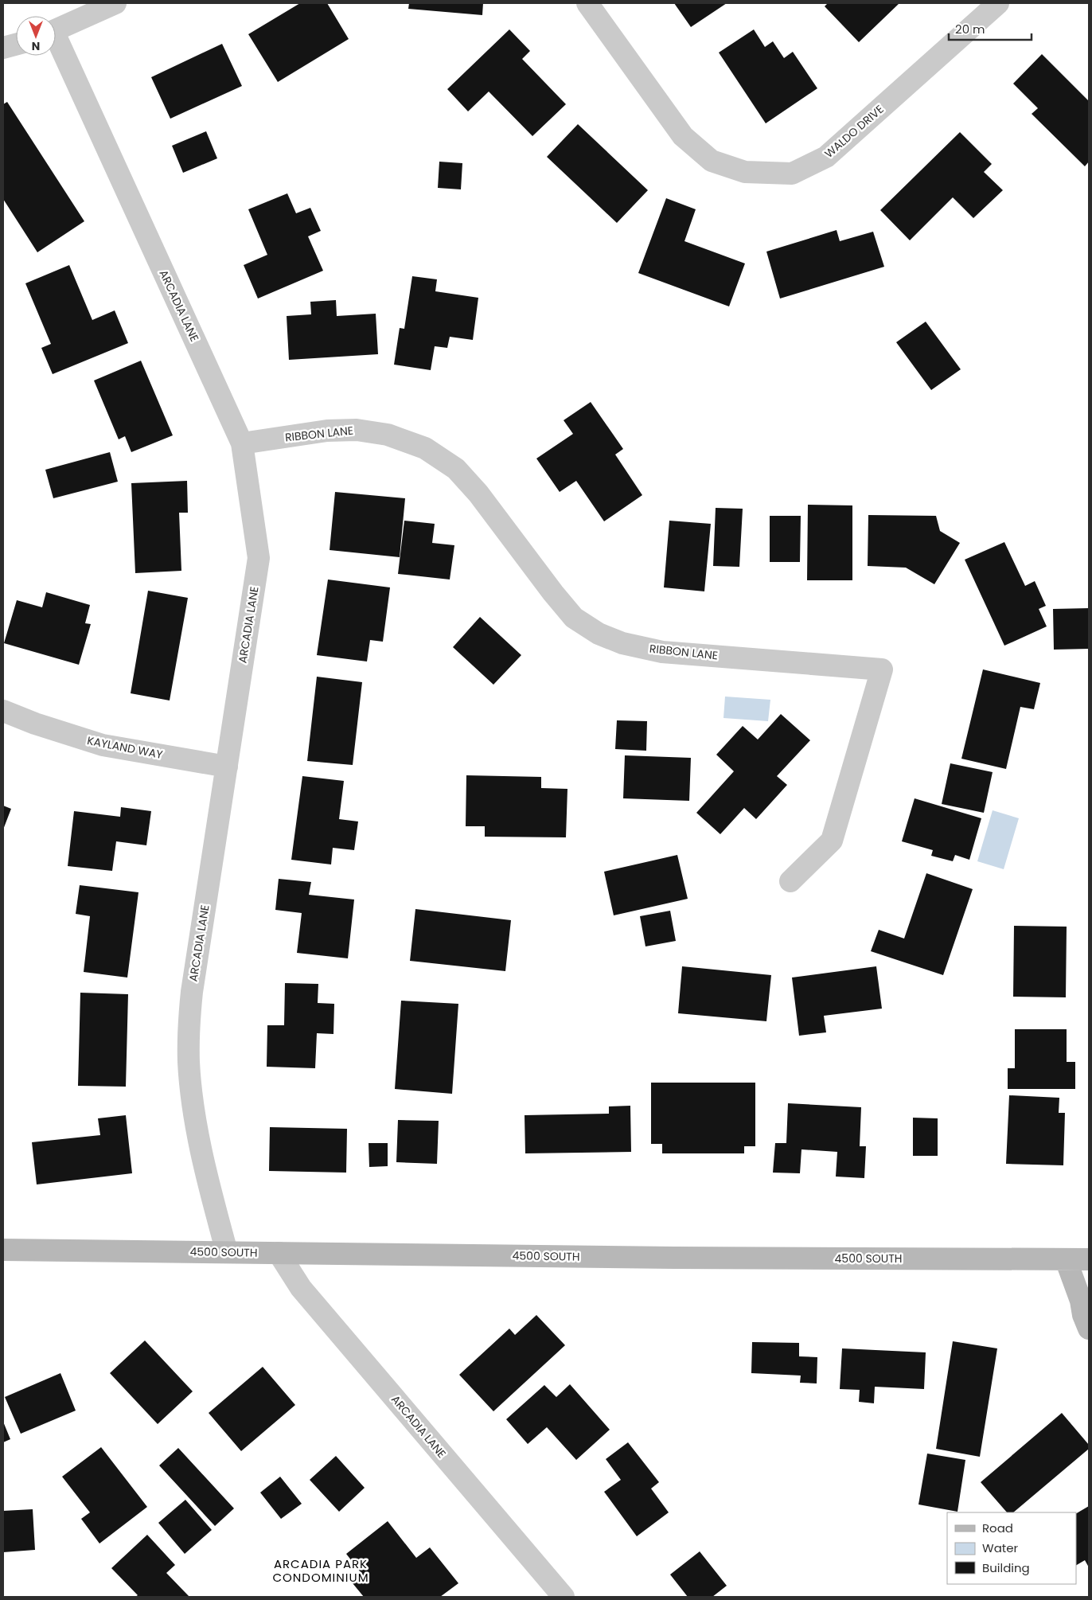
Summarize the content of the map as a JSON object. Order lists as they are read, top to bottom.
{
  "streets": {
    "main road": ["4500 SOUTH"],
    "street": [
      "WALDO DRIVE",
      "ARCADIA LANE",
      "RIBBON LANE",
      "KAYLAND WAY"
    ]
  },
  "crossings": [
    ["ARCADIA LANE", "RIBBON LANE"],
    ["ARCADIA LANE", "KAYLAND WAY"],
    ["ARCADIA LANE", "4500 SOUTH"]
  ],
  "districts": ["ARCADIA PARK CONDOMINIUM"],
  "legend": ["Road", "Water", "Building"],
  "scale_bar": "20 m",
  "north": "bottom"
}
